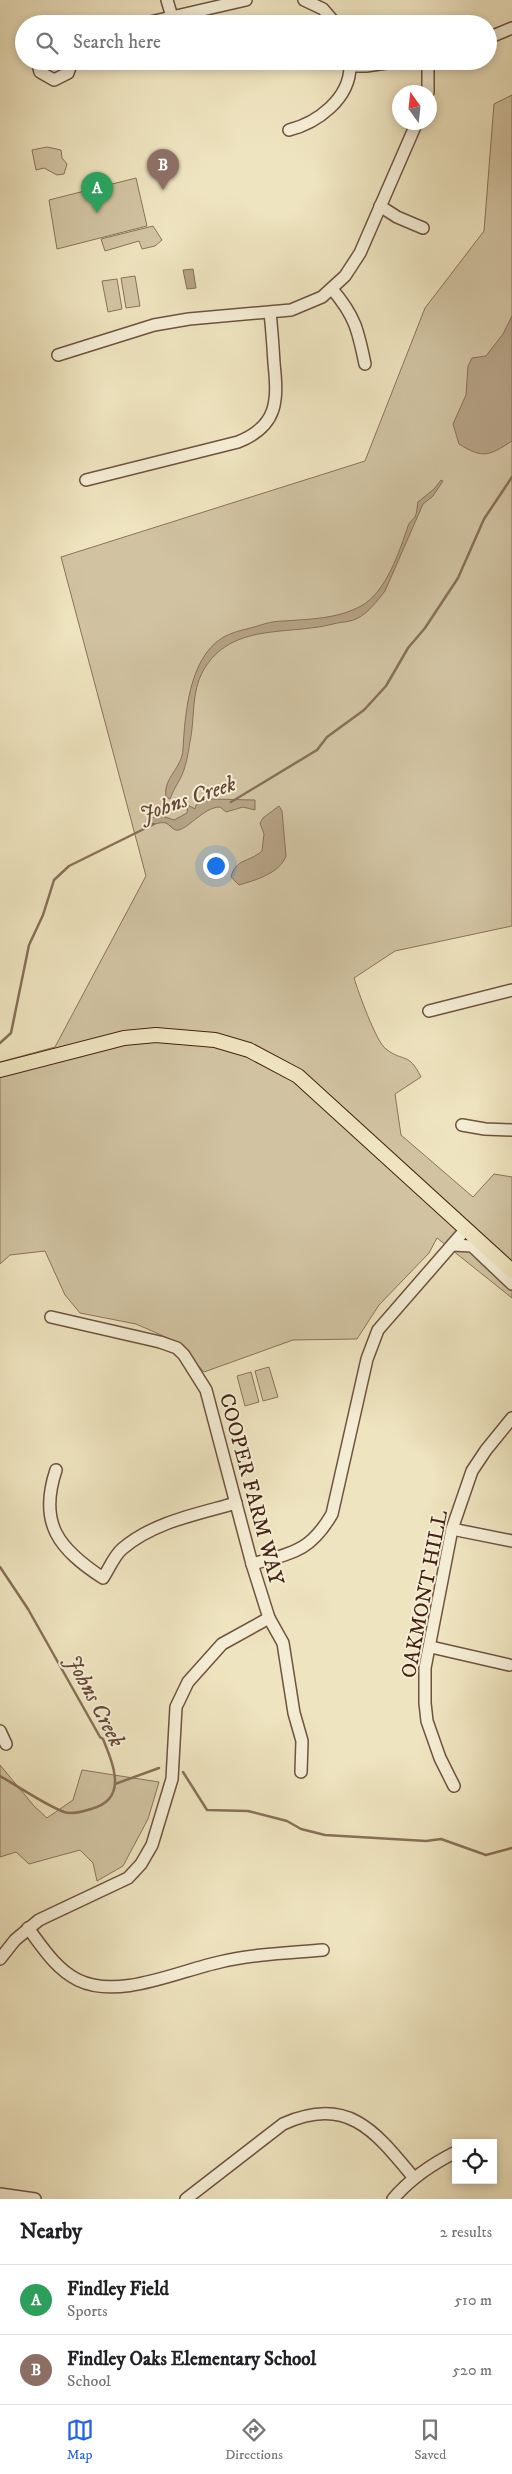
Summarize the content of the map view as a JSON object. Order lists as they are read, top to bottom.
{
  "streets": {
    "street": ["COOPER FARM WAY", "OAKMONT HILL"]
  },
  "water": ["Johns Creek"],
  "north": "top",
  "page": {
    "search": "Search here",
    "pins": ["B", "A"],
    "heading": ["Nearby", "2 results"],
    "list": [
      {
        "mark": "A",
        "name": "Findley Field",
        "note": "Sports",
        "value": "510 m"
      },
      {
        "mark": "B",
        "name": "Findley Oaks Elementary School",
        "note": "School",
        "value": "520 m"
      }
    ],
    "nav": ["Map", "Directions", "Saved"]
  }
}
